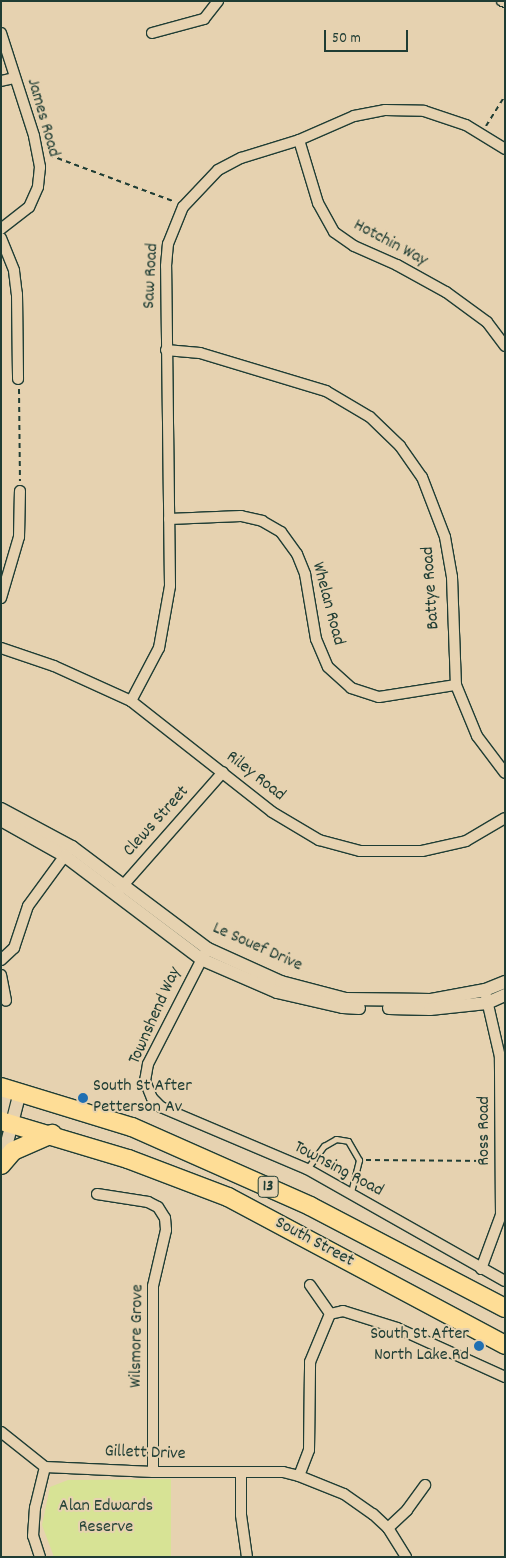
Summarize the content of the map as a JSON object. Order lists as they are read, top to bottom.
{
  "streets": {
    "highway": ["13", "South Street"],
    "street": [
      "James Road",
      "Hotchin Way",
      "Saw Road",
      "Battye Road",
      "Whelan Road",
      "Riley Road",
      "Clews Street",
      "Le Souef Drive",
      "Townshend Way",
      "Ross Road",
      "Townsing Road",
      "Wilsmore Grove",
      "Gillett Drive"
    ]
  },
  "crossings": [
    ["Hotchin Way", "Saw Road"],
    ["Saw Road", "Battye Road"],
    ["Saw Road", "Whelan Road"],
    ["Saw Road", "Riley Road"],
    ["Battye Road", "Whelan Road"],
    ["Riley Road", "Clews Street"],
    ["Clews Street", "Le Souef Drive"],
    ["Le Souef Drive", "Townshend Way"],
    ["Le Souef Drive", "Ross Road"],
    ["Townshend Way", "Townsing Road"],
    ["Ross Road", "Townsing Road"],
    ["Wilsmore Grove", "Gillett Drive"]
  ],
  "parks": ["Alan Edwards Reserve"],
  "places": ["South St After Petterson Av", "South St After North Lake Rd"],
  "scale_bar": "50 m"
}
